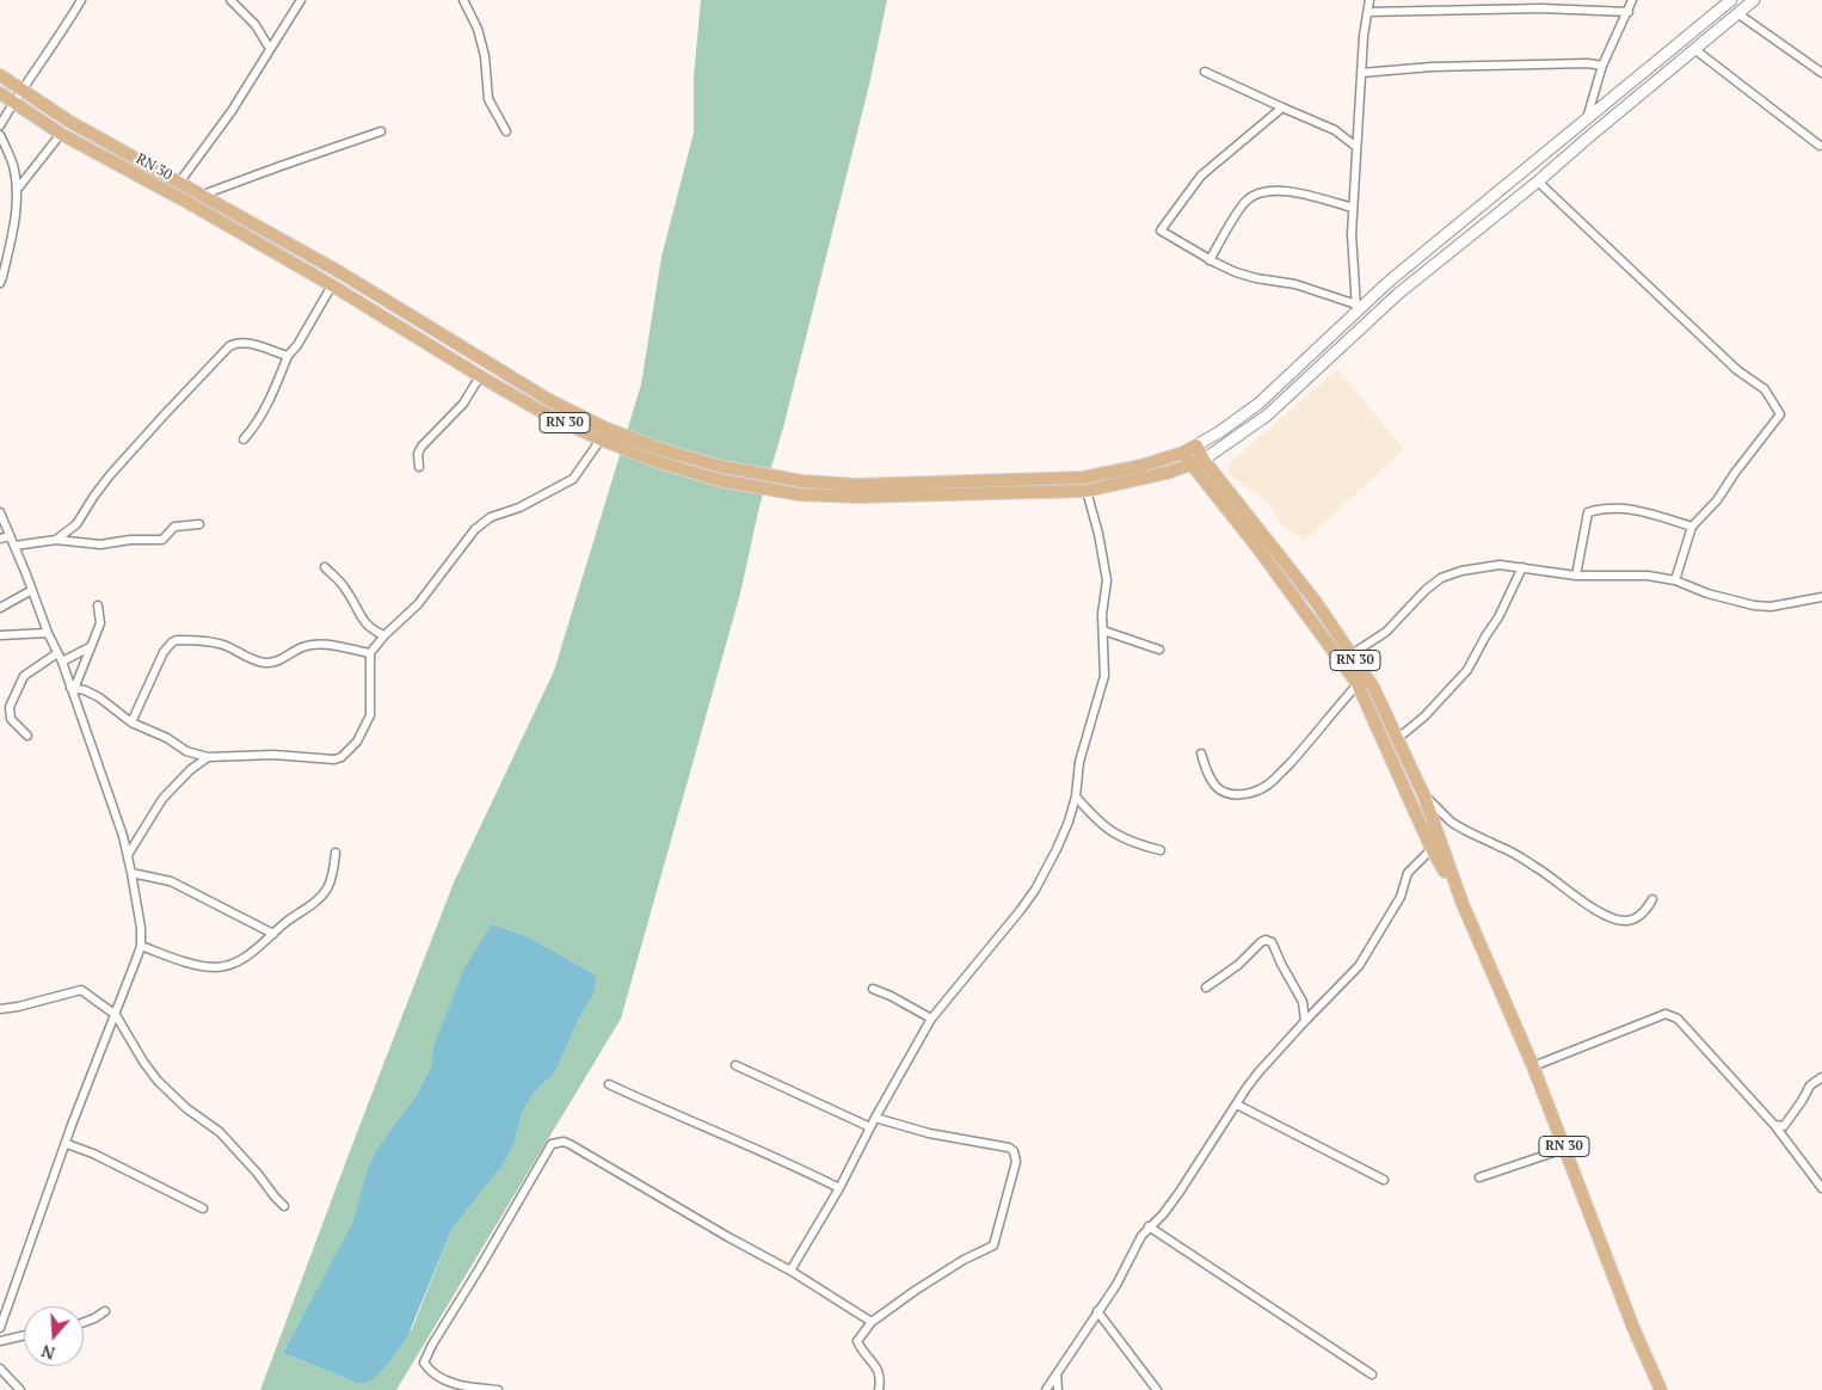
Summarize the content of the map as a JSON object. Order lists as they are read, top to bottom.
{
  "streets": {
    "main road": ["RN 30"]
  },
  "north": "bottom"
}
